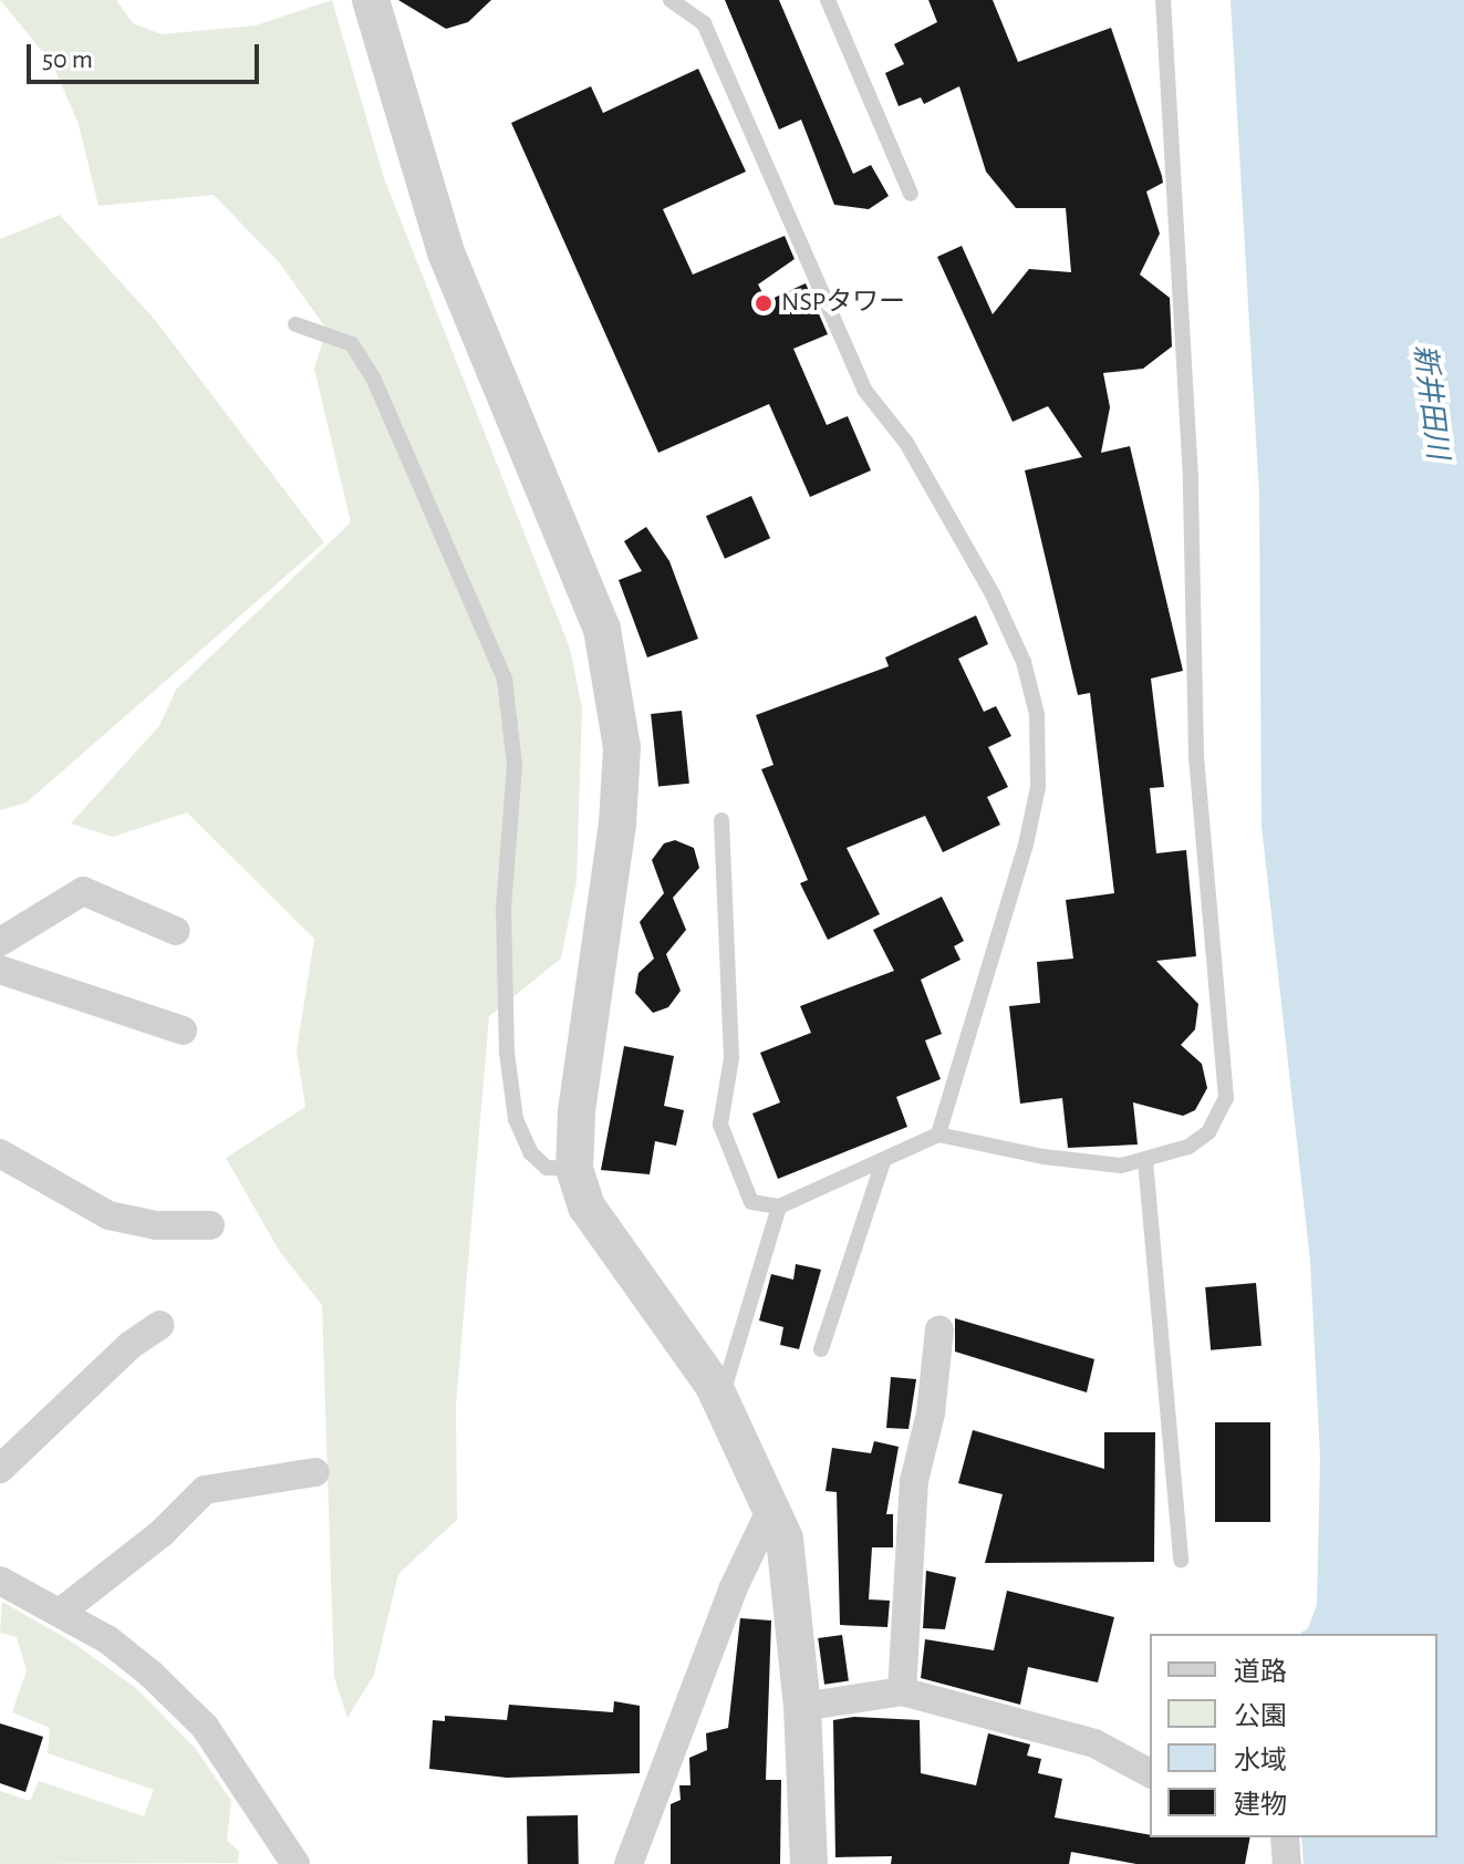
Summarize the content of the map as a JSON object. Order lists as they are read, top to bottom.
{
  "water": ["新井田川"],
  "places": ["NSPタワー"],
  "legend": [
    "道路",
    "公園",
    "水域",
    "建物"
  ],
  "scale_bar": "50 m"
}
